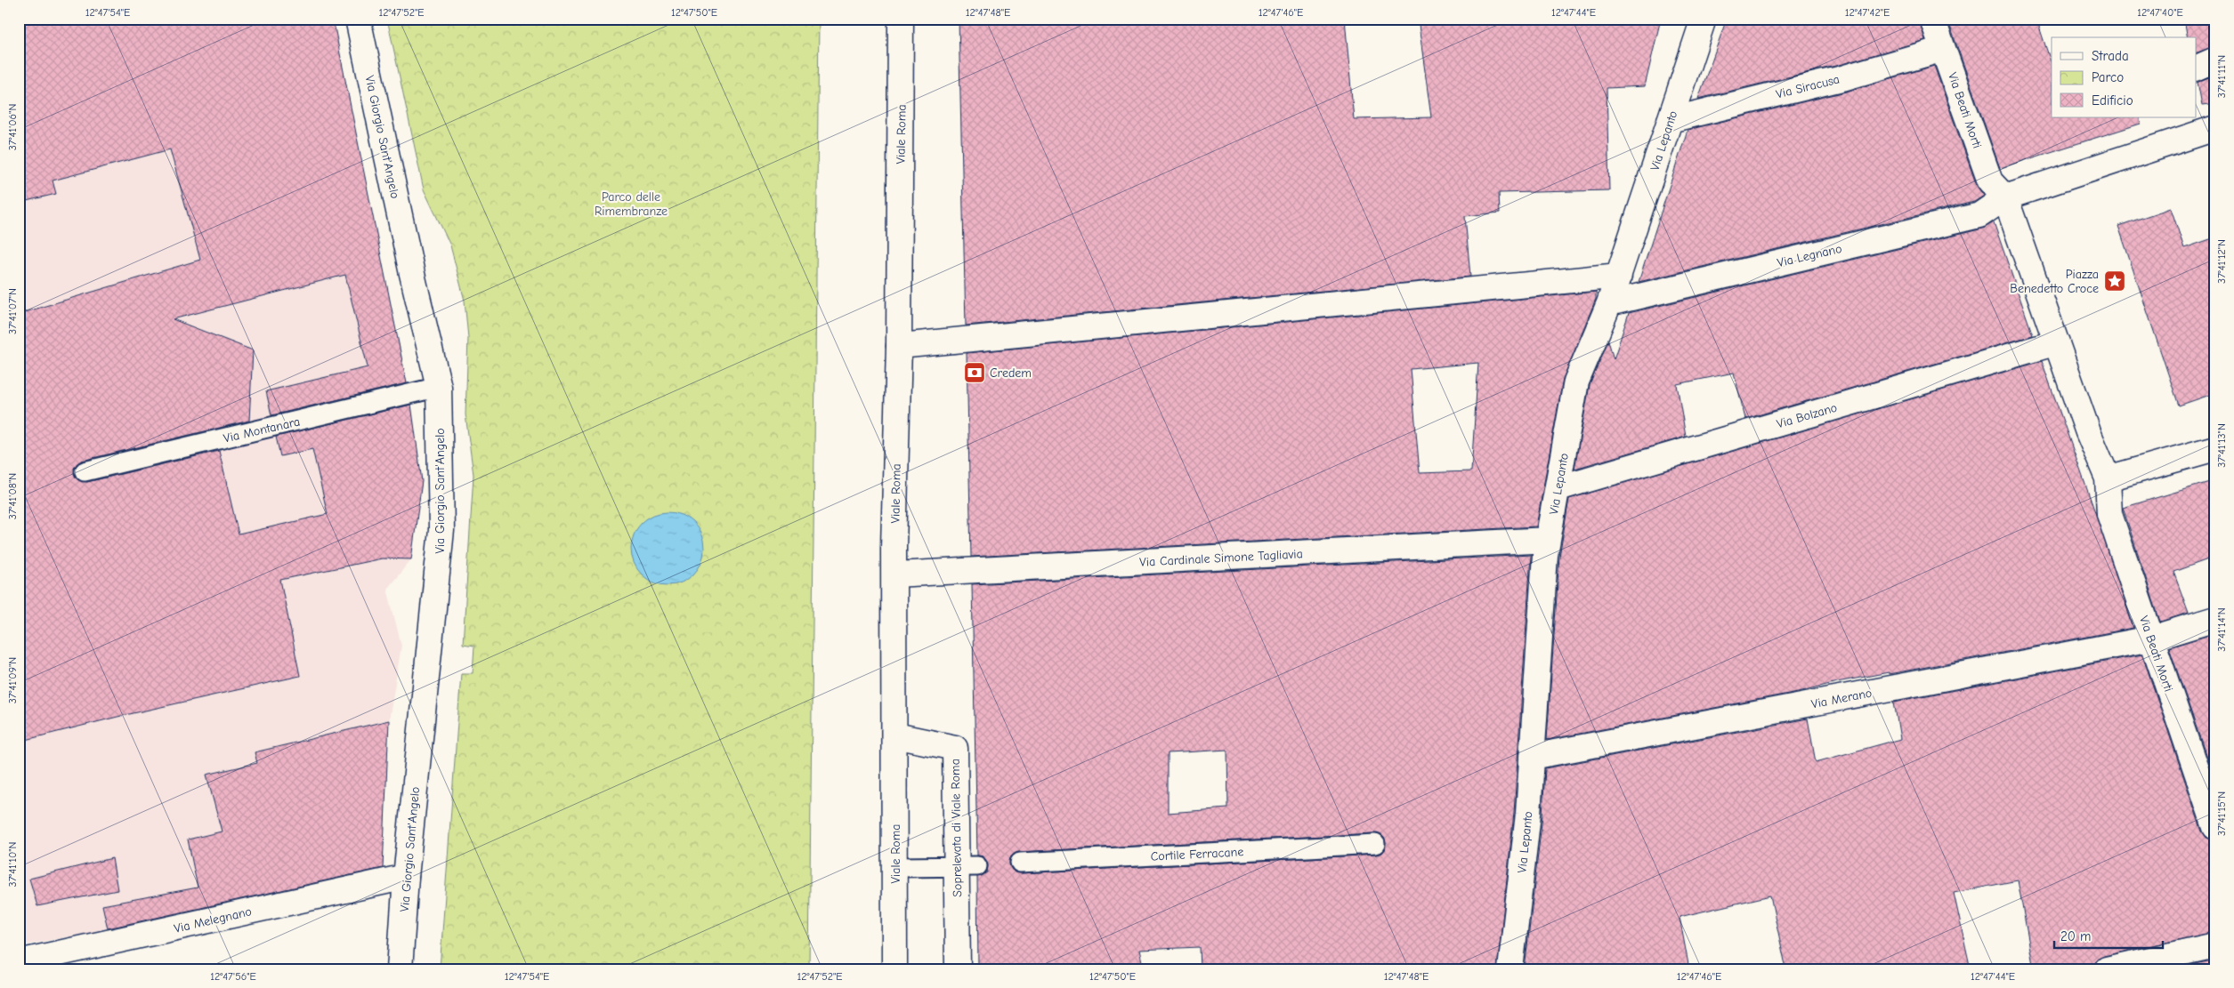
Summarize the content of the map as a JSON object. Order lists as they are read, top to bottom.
{
  "streets": {
    "street": [
      "Via Siracusa",
      "Via Beati Morti",
      "Viale Roma",
      "Via Giorgio Sant'Angelo",
      "Via Lepanto",
      "Via Legnano",
      "Via Bolzano",
      "Via Cardinale Simone Tagliavia",
      "Via Merano",
      "Soprelevata di Viale Roma",
      "Via Melegnano"
    ],
    "lane": ["Via Montanara", "Cortile Ferracane"]
  },
  "crossings": [
    ["Via Siracusa", "Via Beati Morti"],
    ["Via Siracusa", "Via Lepanto"],
    ["Via Beati Morti", "Via Legnano"],
    ["Via Beati Morti", "Via Merano"],
    ["Viale Roma", "Via Cardinale Simone Tagliavia"],
    ["Viale Roma", "Soprelevata di Viale Roma"],
    ["Via Giorgio Sant'Angelo", "Via Montanara"],
    ["Via Giorgio Sant'Angelo", "Via Melegnano"],
    ["Via Lepanto", "Via Legnano"],
    ["Via Lepanto", "Via Bolzano"],
    ["Via Lepanto", "Via Cardinale Simone Tagliavia"],
    ["Via Lepanto", "Via Merano"]
  ],
  "parks": ["Parco delle Rimembranze"],
  "places": {
    "place": ["Piazza Benedetto Croce"],
    "bank": ["Credem"]
  },
  "legend": ["Strada", "Parco", "Edificio"],
  "scale_bar": "20 m",
  "coordinates": [
    "12°47'54\"E",
    "12°47'52\"E",
    "12°47'50\"E",
    "12°47'48\"E",
    "12°47'46\"E",
    "12°47'44\"E",
    "12°47'42\"E",
    "12°47'40\"E",
    "37°41'11\"N",
    "37°41'06\"N",
    "37°41'12\"N",
    "37°41'07\"N",
    "37°41'13\"N",
    "37°41'08\"N",
    "37°41'14\"N",
    "37°41'09\"N",
    "37°41'15\"N",
    "37°41'10\"N",
    "12°47'56\"E"
  ]
}
